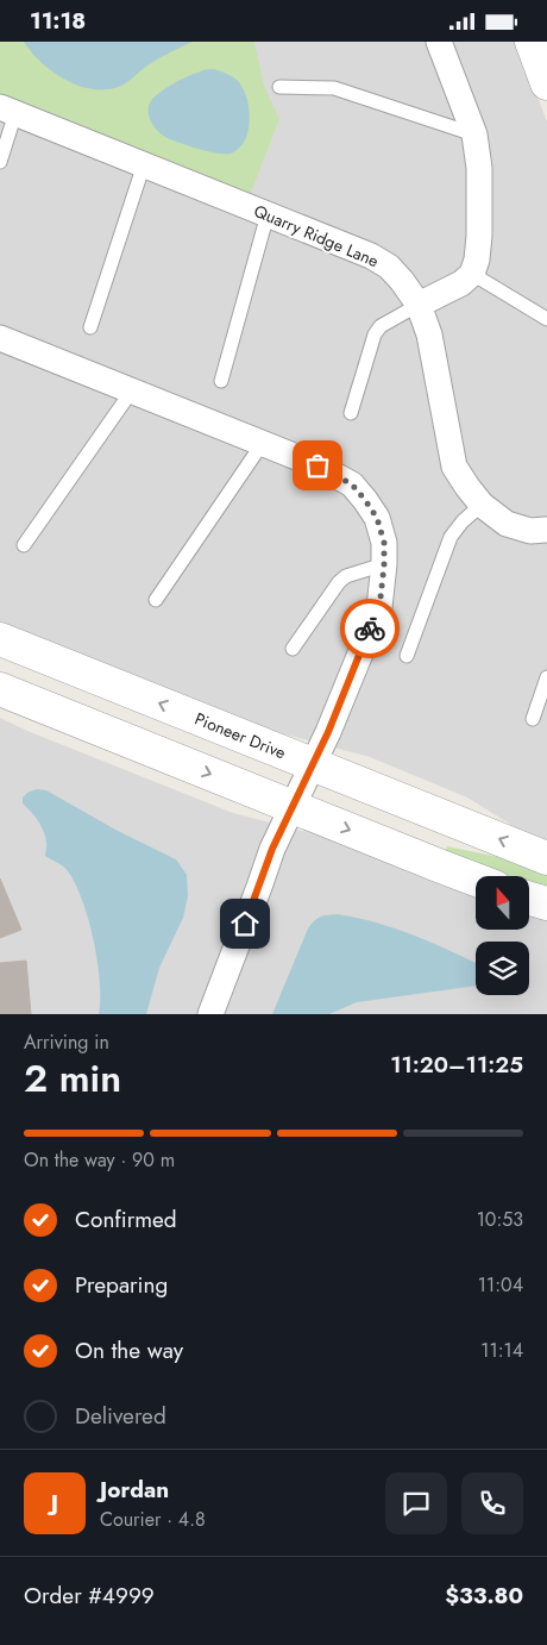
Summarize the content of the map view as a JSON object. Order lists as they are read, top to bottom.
{
  "streets": {
    "street": ["Quarry Ridge Lane", "Pioneer Drive"]
  },
  "north": "top",
  "page": {
    "status": "11:18",
    "heading": ["2 min", "Arriving in", "11:20–11:25"],
    "panel": [
      "Jordan",
      "Courier · 4.8",
      "Order #4999",
      "$33.80"
    ],
    "bar": "On the way · 90 m",
    "list": [
      ["Confirmed", "10:53"],
      ["Preparing", "11:04"],
      ["On the way", "11:14"],
      "Delivered"
    ],
    "round": "J"
  }
}
